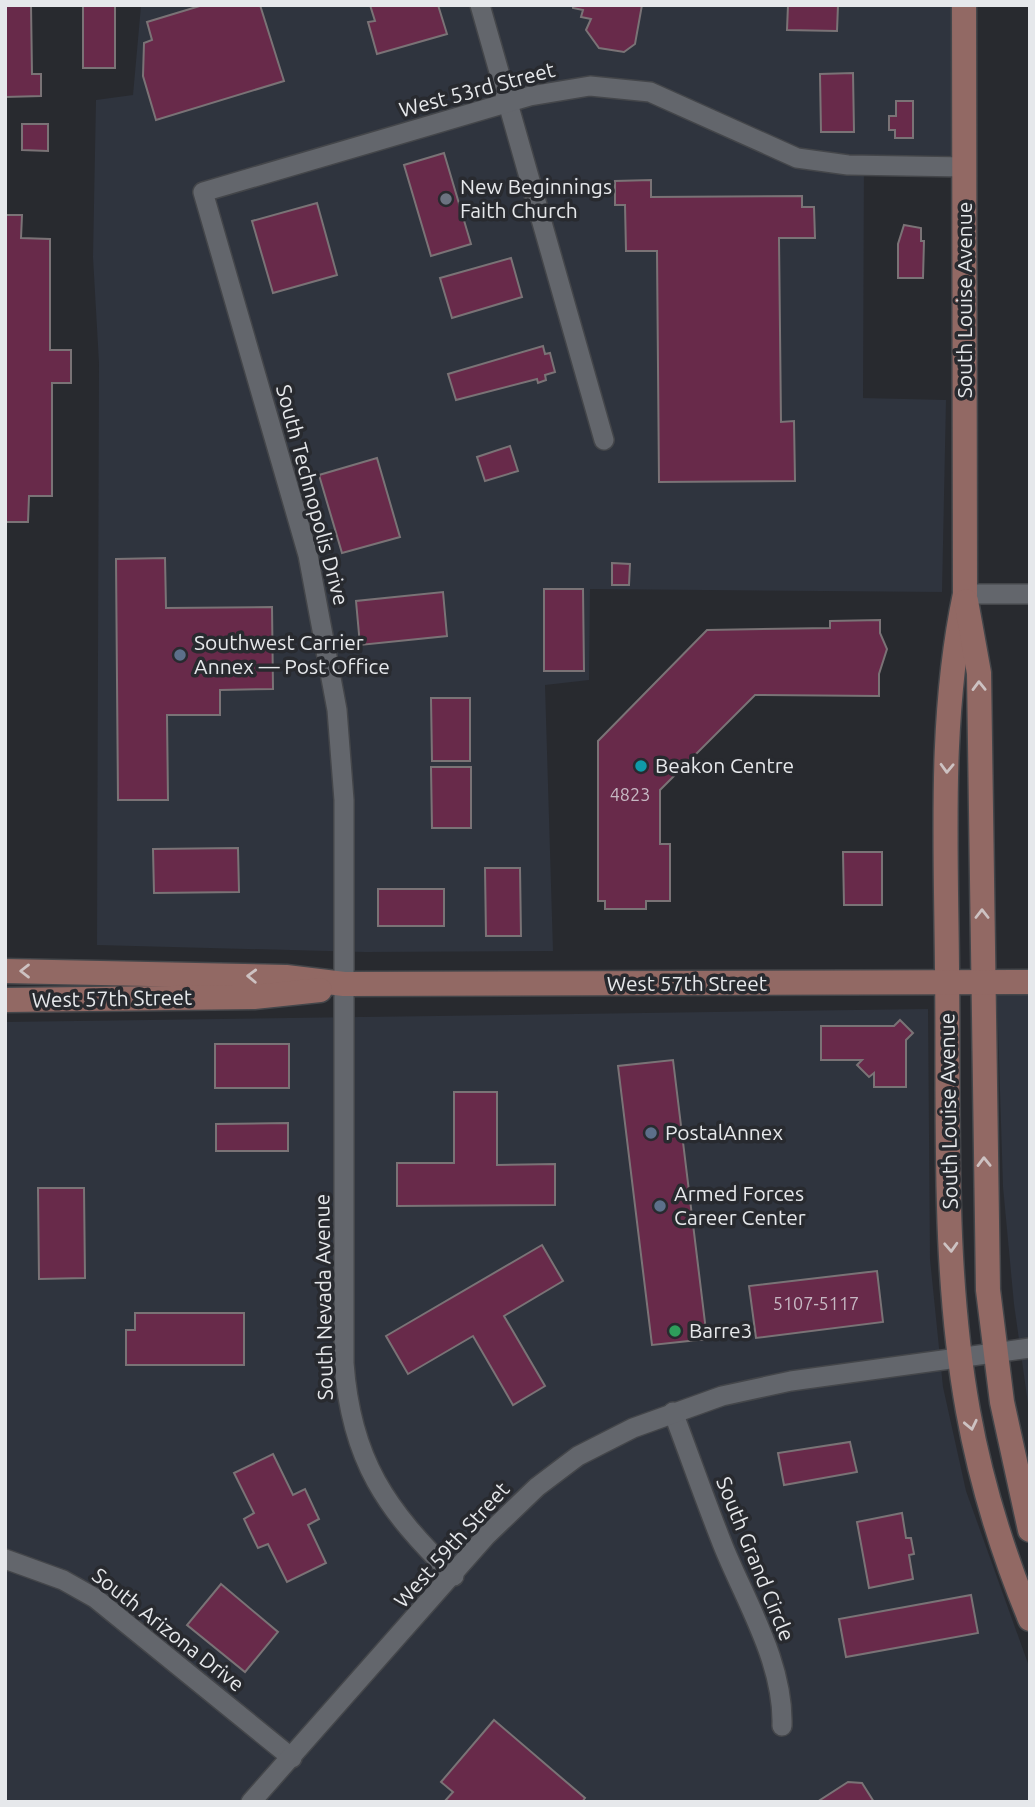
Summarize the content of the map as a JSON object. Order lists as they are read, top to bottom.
{
  "streets": {
    "main road": ["South Louise Avenue", "West 57th Street"],
    "street": [
      "West 53rd Street",
      "South Technopolis Drive",
      "South Nevada Avenue",
      "West 59th Street",
      "South Grand Circle",
      "South Arizona Drive"
    ]
  },
  "crossings": [
    ["West 53rd Street", "South Louise Avenue"],
    ["West 53rd Street", "South Technopolis Drive"],
    ["South Louise Avenue", "West 57th Street"],
    ["South Louise Avenue", "West 59th Street"],
    ["South Technopolis Drive", "West 57th Street"],
    ["South Technopolis Drive", "South Nevada Avenue"],
    ["West 57th Street", "South Nevada Avenue"],
    ["South Nevada Avenue", "West 59th Street"],
    ["West 59th Street", "South Grand Circle"],
    ["West 59th Street", "South Arizona Drive"]
  ],
  "places": [
    "New Beginnings Faith Church",
    "Southwest Carrier Annex — Post Office",
    "Beakon Centre",
    "PostalAnnex",
    "Armed Forces Career Center",
    "Barre3"
  ],
  "house_numbers": ["4823", "5107-5117"]
}
